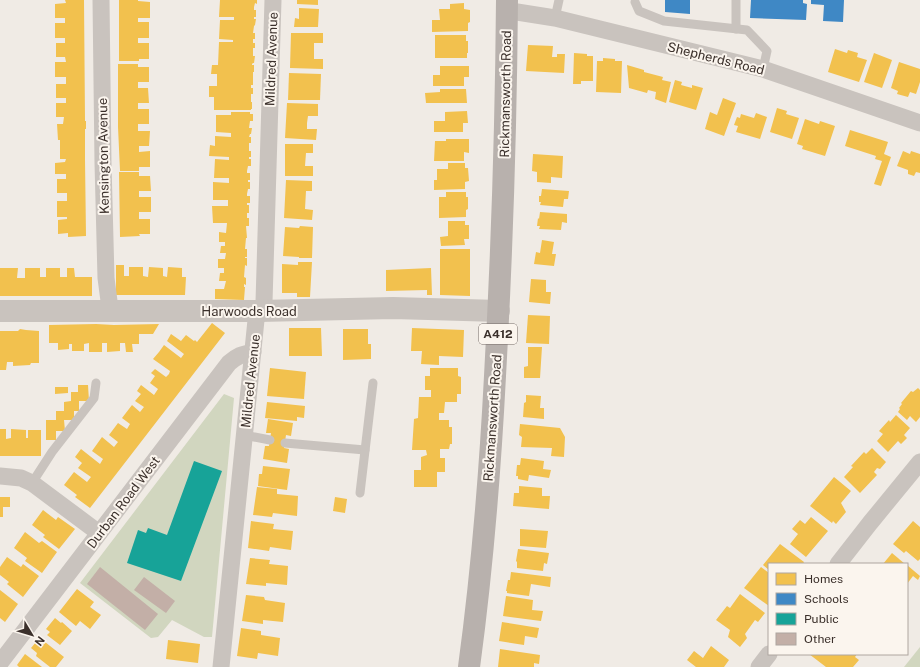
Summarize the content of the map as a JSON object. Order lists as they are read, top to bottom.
{
  "streets": {
    "main road": ["Rickmansworth Road", "A412"],
    "street": [
      "Shepherds Road",
      "Mildred Avenue",
      "Kensington Avenue",
      "Harwoods Road",
      "Durban Road West"
    ]
  },
  "crossings": [
    ["Shepherds Road", "Rickmansworth Road"],
    ["Mildred Avenue", "Harwoods Road"],
    ["Mildred Avenue", "Durban Road West"],
    ["Rickmansworth Road", "Harwoods Road"],
    ["Kensington Avenue", "Harwoods Road"]
  ],
  "legend": [
    "Homes",
    "Schools",
    "Public",
    "Other"
  ],
  "north": "bottom right"
}
